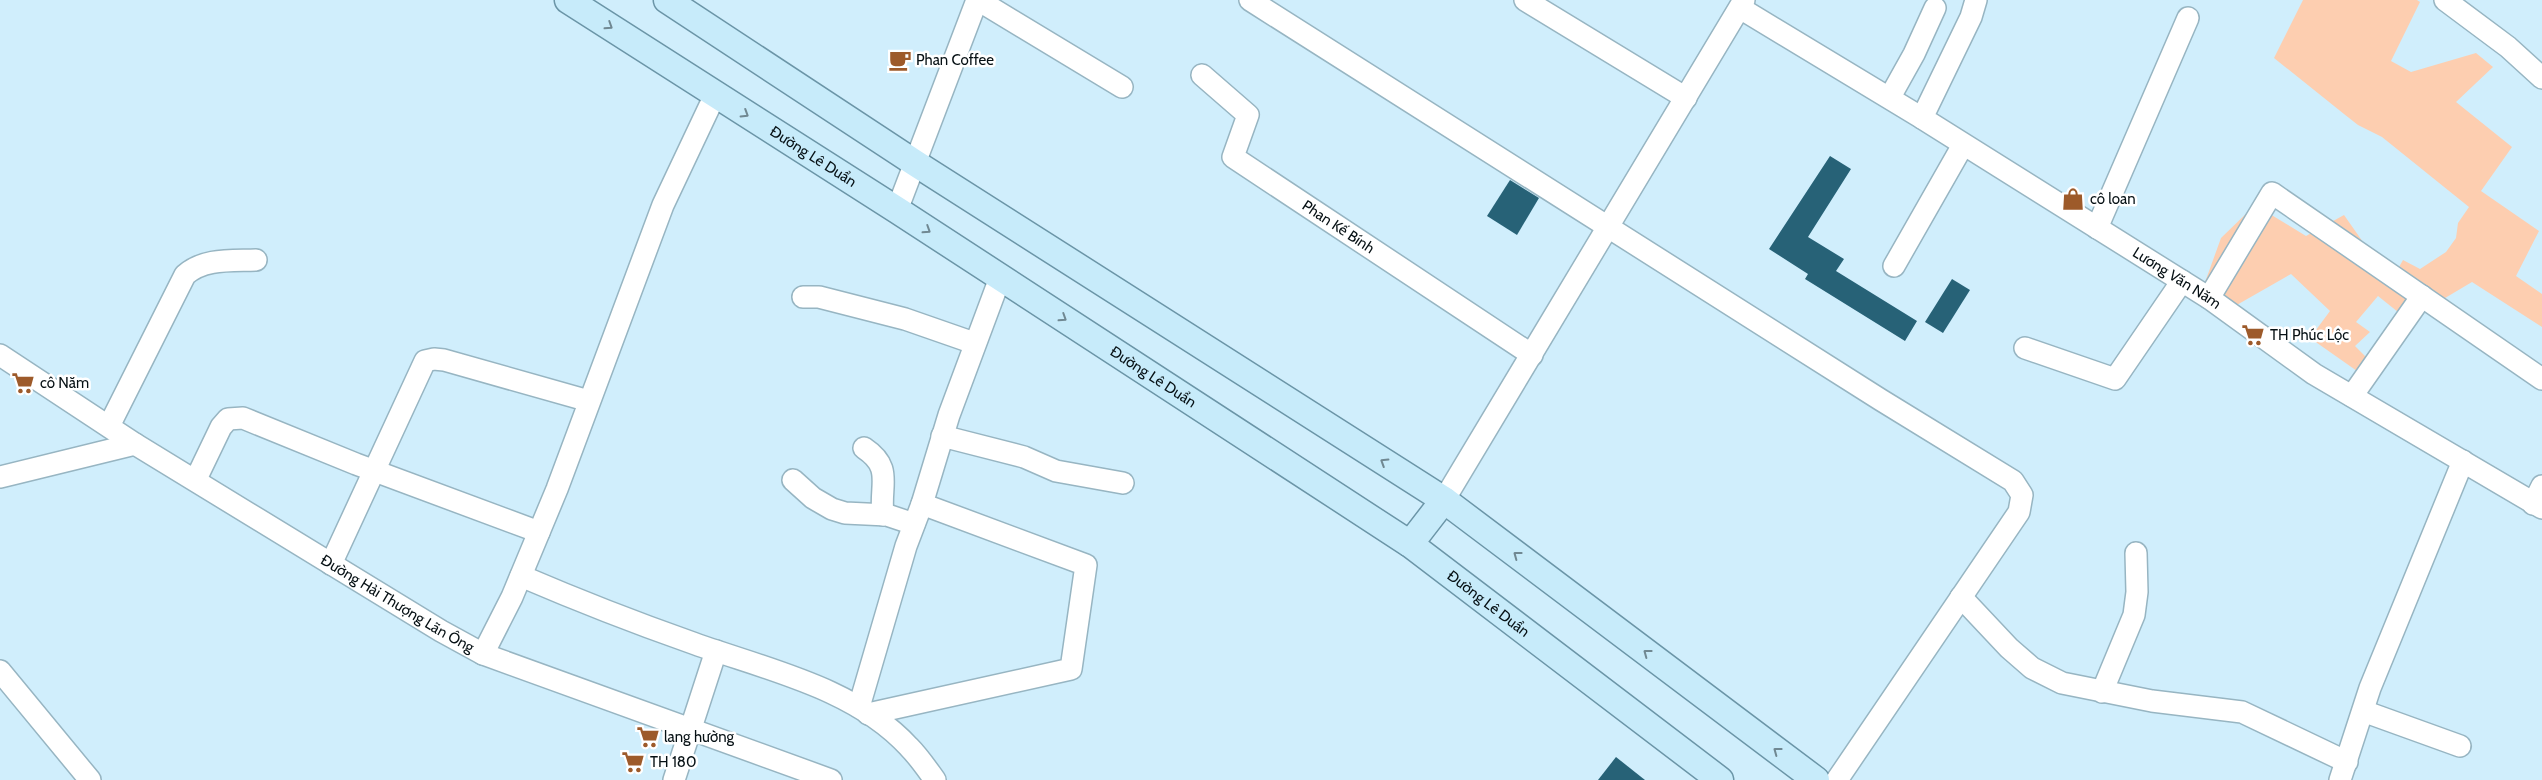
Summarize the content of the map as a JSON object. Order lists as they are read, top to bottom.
{
  "streets": {
    "main road": ["Đường Lê Duẩn"],
    "street": ["Phan Kế Bính", "Lương Văn Năm", "Đường Hải Thượng Lãn Ông"]
  },
  "places": {
    "cafe": ["Phan Coffee"],
    "shop": ["cô loan"],
    "supermarket": [
      "TH Phúc Lộc",
      "cô Năm",
      "lang hường",
      "TH 180"
    ]
  }
}
